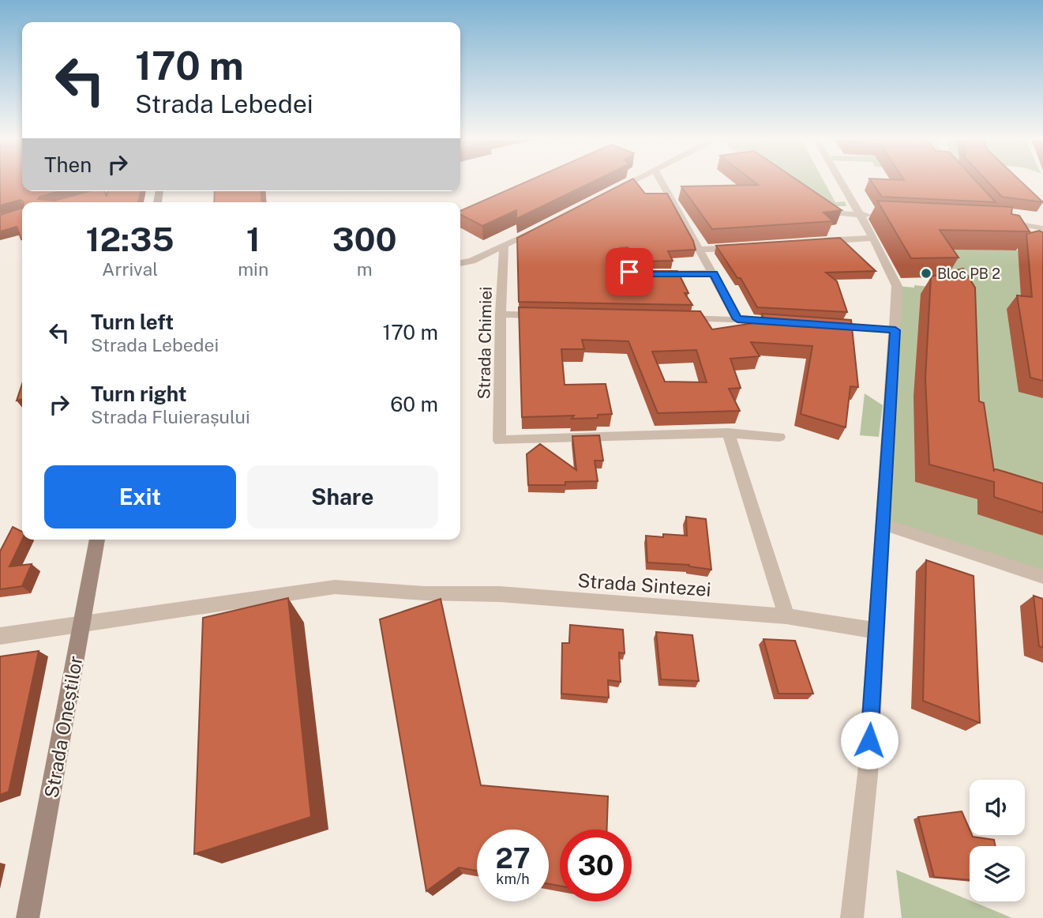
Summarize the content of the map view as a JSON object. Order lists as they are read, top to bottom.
{
  "streets": {
    "street": ["Strada Chimiei", "Strada Sintezei", "Strada Oneștilor"]
  },
  "crossings": [
    ["Strada Sintezei", "Strada Oneștilor"]
  ],
  "places": ["Bloc PB 2"],
  "page": {
    "turn": ["170 m", "Strada Lebedei"],
    "then": "Then",
    "eta": [
      "12:35",
      "Arrival",
      "1",
      "min",
      "300",
      "m"
    ],
    "list": [
      {
        "name": "Turn left",
        "note": "Strada Lebedei",
        "value": "170 m"
      },
      {
        "name": "Turn right",
        "note": "Strada Fluierașului",
        "value": "60 m"
      }
    ],
    "buttons": ["Exit", "Share"],
    "speed": "27 km/h",
    "limit": "30"
  }
}
